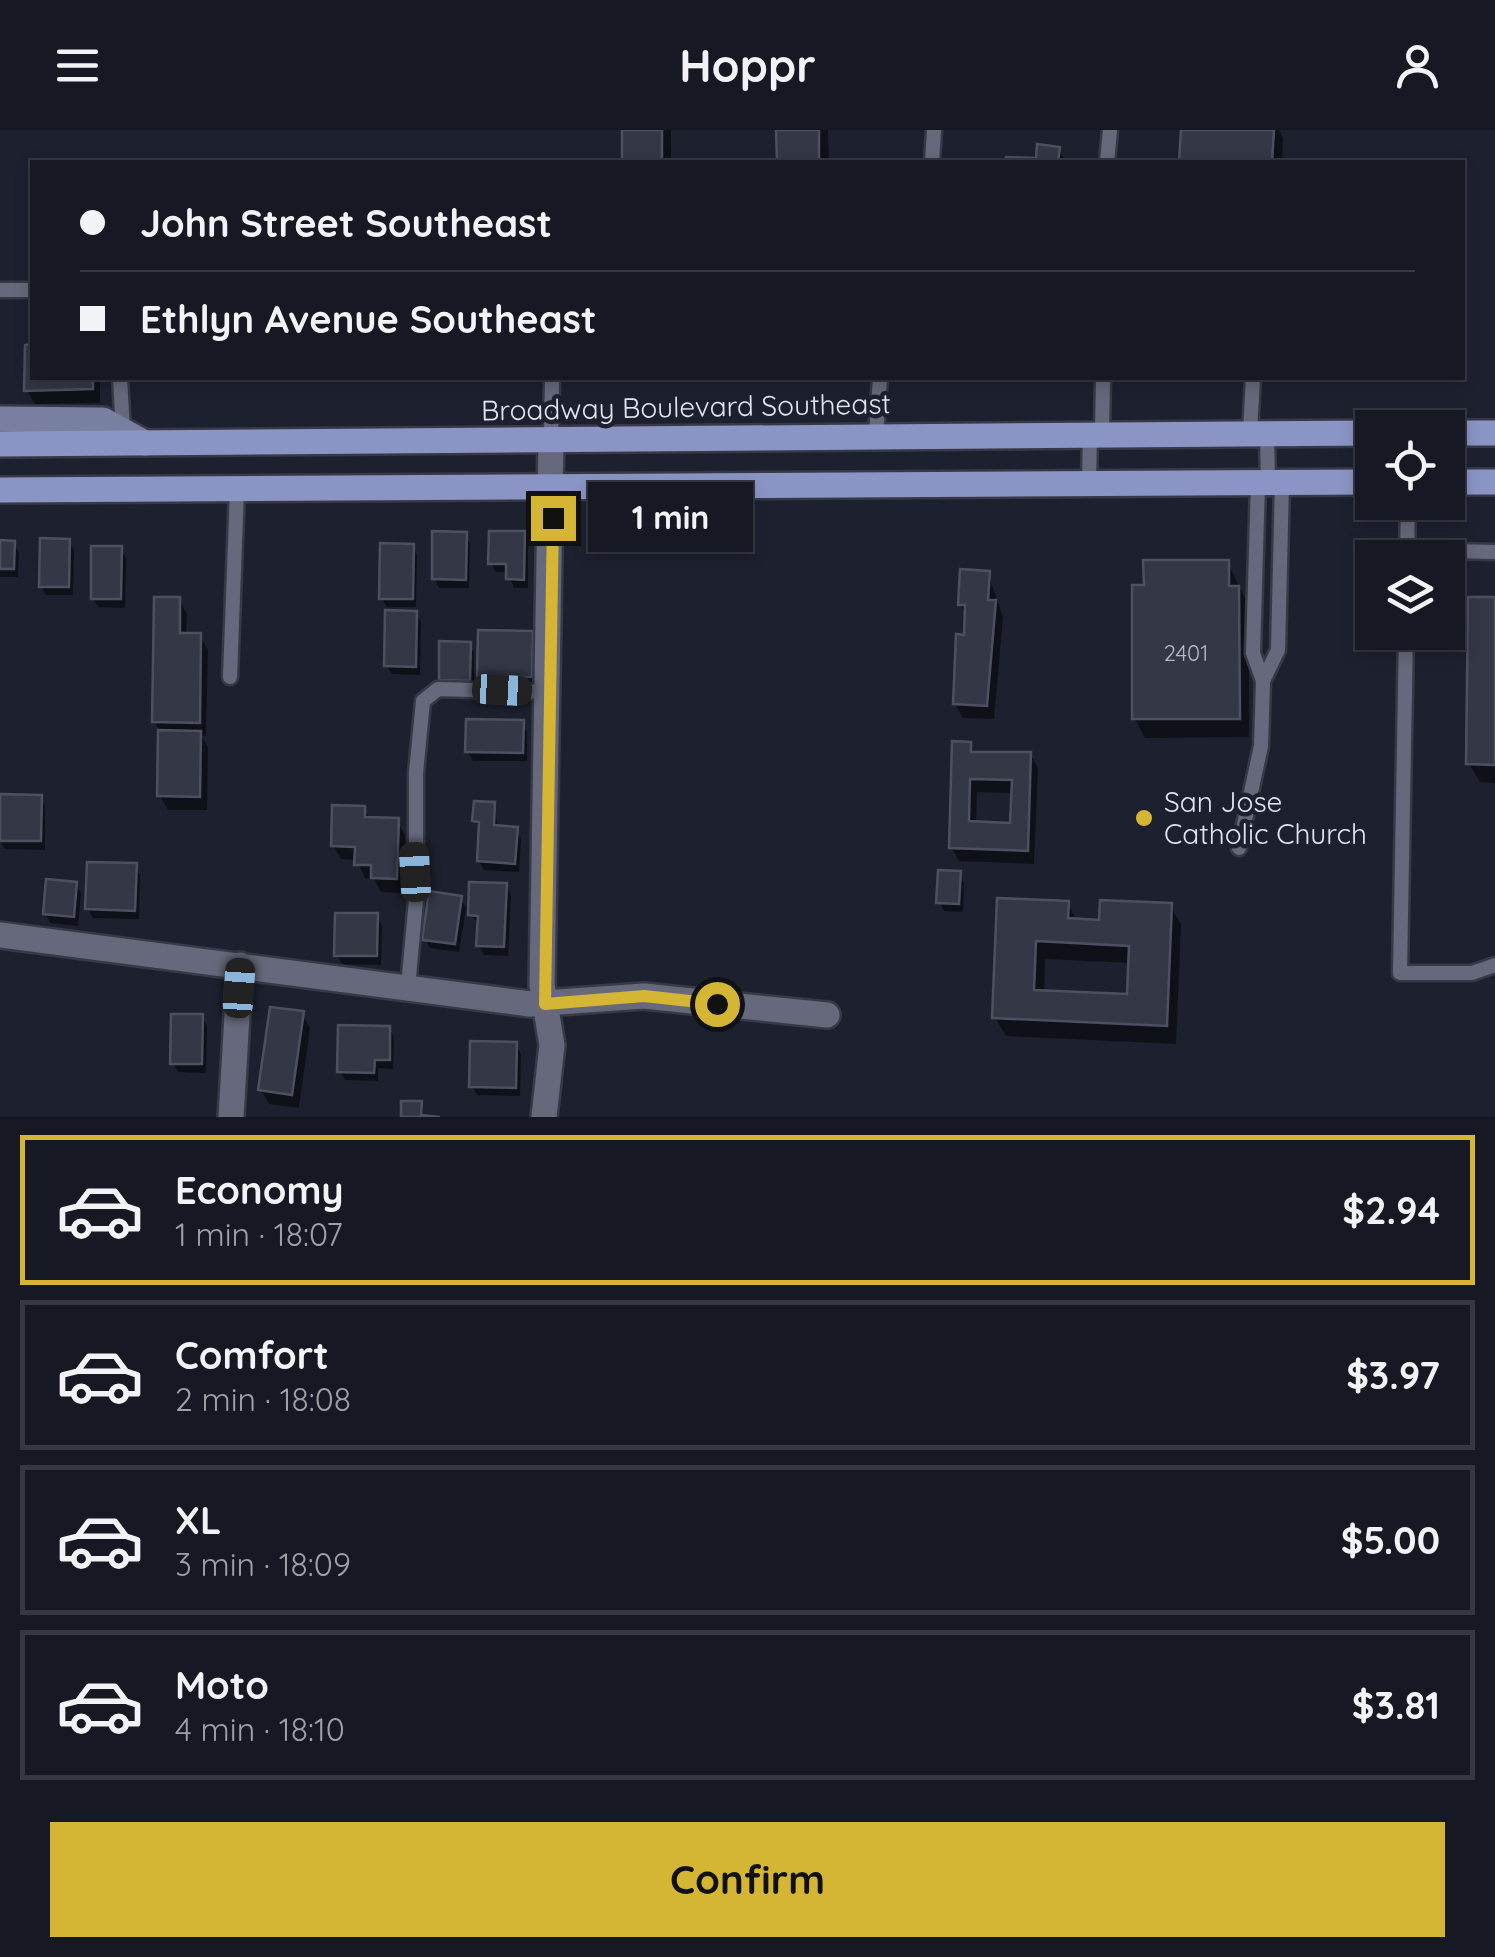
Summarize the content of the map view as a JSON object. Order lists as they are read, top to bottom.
{
  "streets": {
    "main road": ["Broadway Boulevard Southeast"]
  },
  "places": ["San Jose Catholic Church"],
  "house_numbers": ["2401"],
  "page": {
    "header": "Hoppr",
    "banner": ["John Street Southeast", "Ethlyn Avenue Southeast"],
    "bubble": "1 min",
    "list": [
      {
        "name": "Economy",
        "note": "1 min · 18:07",
        "value": "$2.94"
      },
      {
        "name": "Comfort",
        "note": "2 min · 18:08",
        "value": "$3.97"
      },
      {
        "name": "XL",
        "note": "3 min · 18:09",
        "value": "$5.00"
      },
      {
        "name": "Moto",
        "note": "4 min · 18:10",
        "value": "$3.81"
      }
    ],
    "buttons": "Confirm"
  }
}
